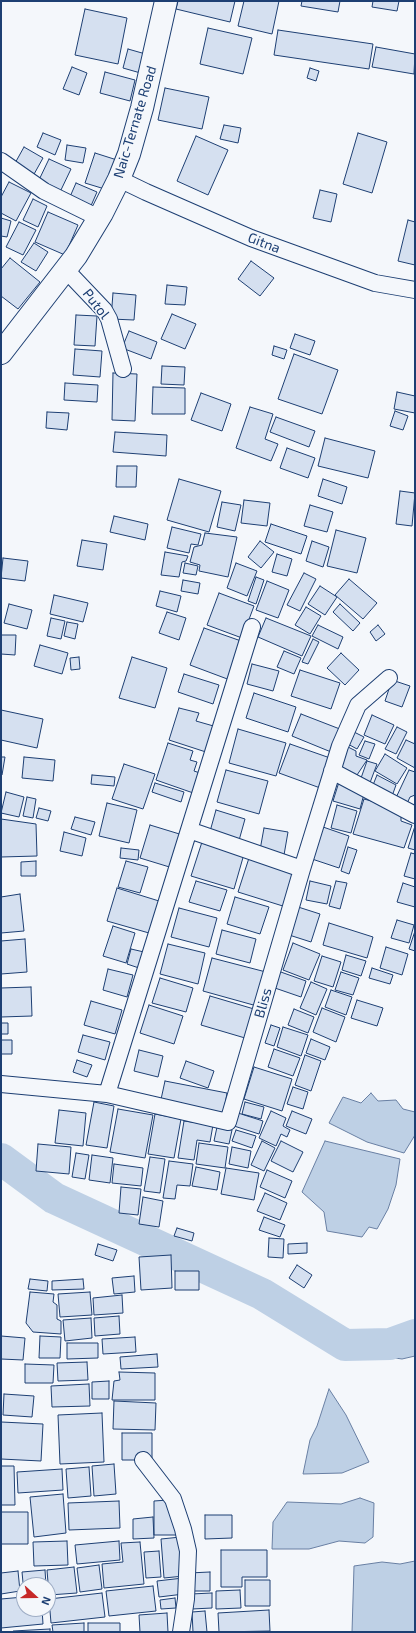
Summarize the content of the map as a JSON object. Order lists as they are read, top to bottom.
{
  "streets": {
    "main road": ["Naic-Ternate Road"],
    "street": ["Gitna", "Putol", "Bliss"]
  },
  "crossings": [
    ["Naic-Ternate Road", "Gitna"],
    ["Naic-Ternate Road", "Putol"]
  ],
  "north": "right"
}
